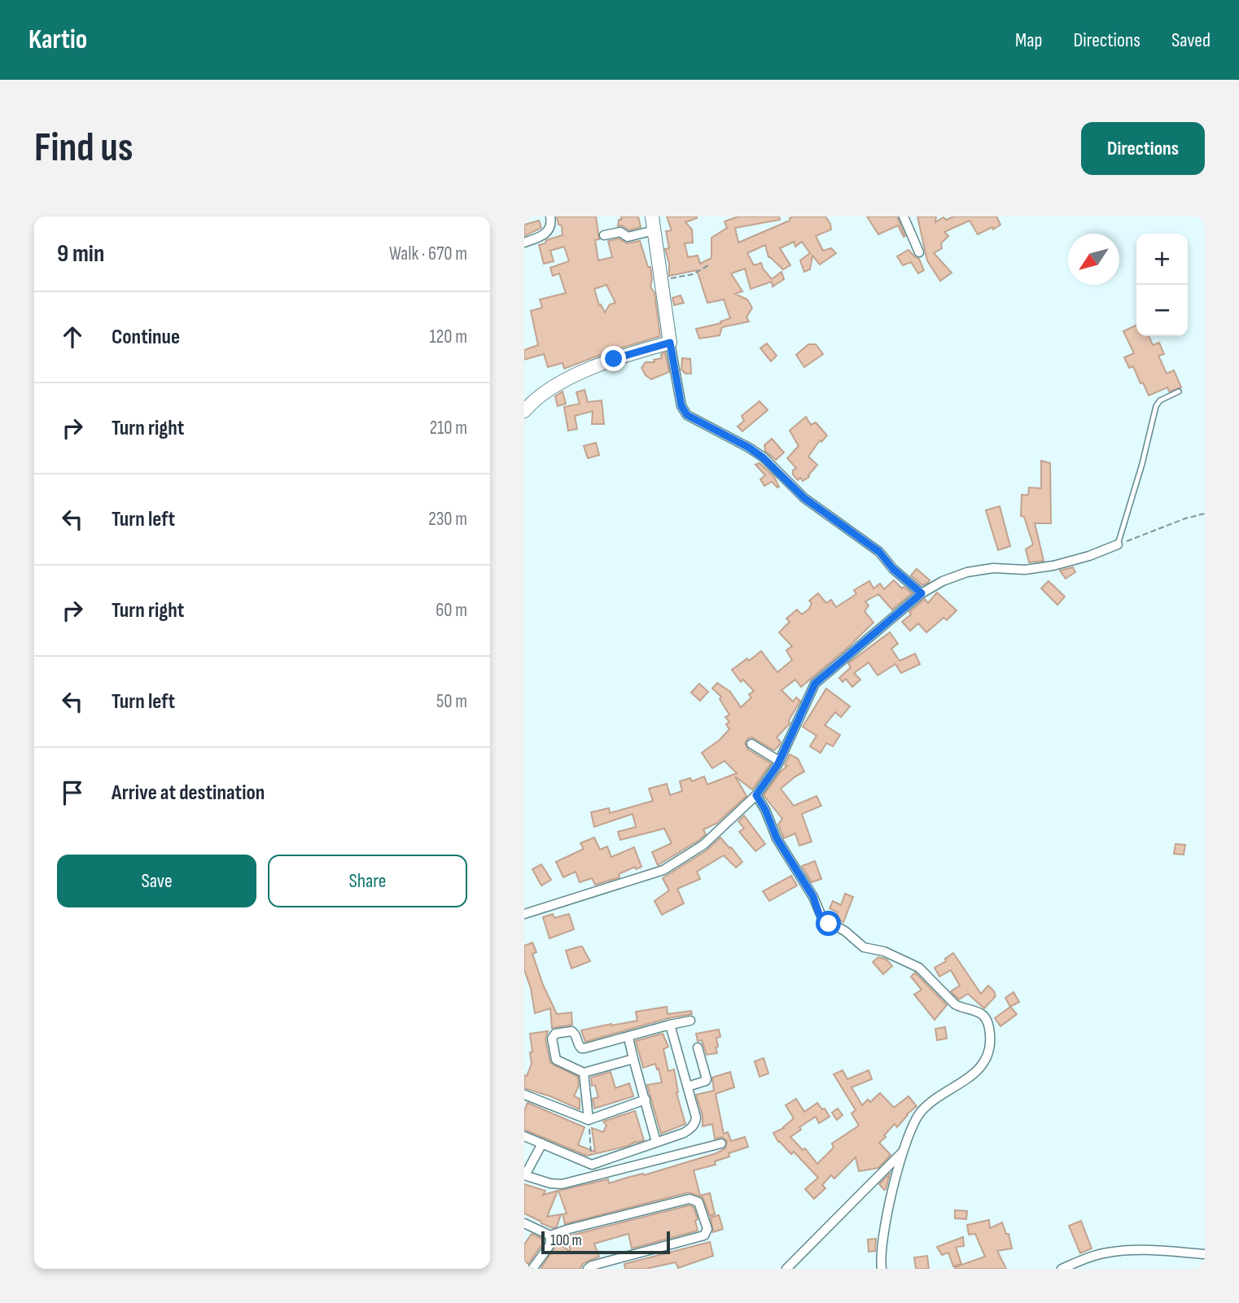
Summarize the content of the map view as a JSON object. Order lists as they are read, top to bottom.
{
  "scale_bar": "100 m",
  "north": "bottom left",
  "page": {
    "header": "Kartio",
    "nav": ["Map", "Directions", "Saved"],
    "buttons": [
      "Directions",
      ["Save", "Share"]
    ],
    "title": "Find us",
    "heading": ["9 min", "Walk · 670 m"],
    "map_buttons": ["+", "−"],
    "list": [
      ["Continue", "120 m"],
      ["Turn right", "210 m"],
      ["Turn left", "230 m"],
      ["Turn right", "60 m"],
      ["Turn left", "50 m"],
      "Arrive at destination"
    ],
    "scale": "100 m"
  }
}
